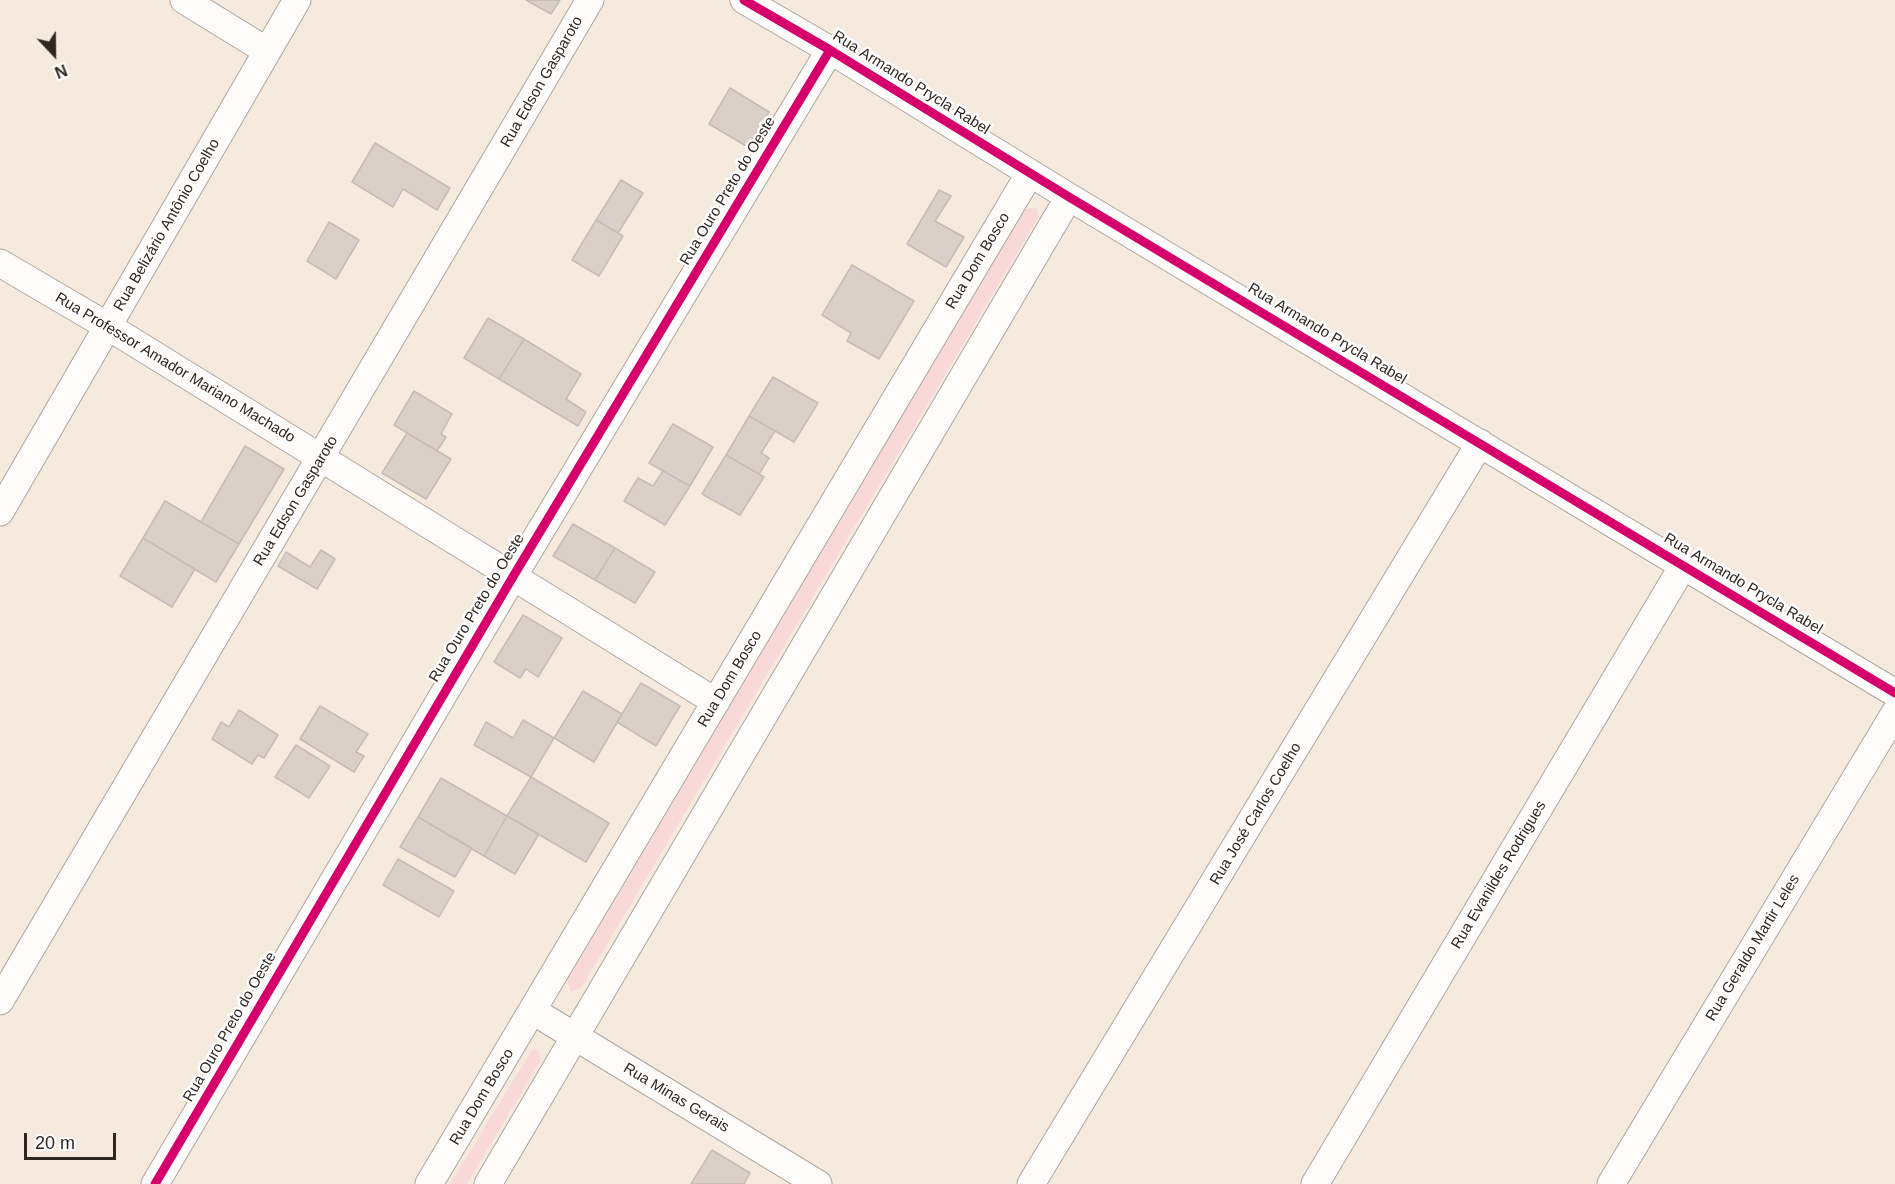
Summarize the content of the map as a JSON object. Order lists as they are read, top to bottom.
{
  "streets": {
    "street": [
      "Rua Edson Gasparoto",
      "Rua Armando Prycla Rabel",
      "Rua Ouro Preto do Oeste",
      "Rua Belizário Antônio Coelho",
      "Rua Dom Bosco",
      "Rua Professor Amador Mariano Machado",
      "Rua José Carlos Coelho",
      "Rua Evanildes Rodrigues",
      "Rua Geraldo Martir Leles",
      "Rua Minas Gerais"
    ]
  },
  "crossings": [
    ["Rua Edson Gasparoto", "Rua Professor Amador Mariano Machado"],
    ["Rua Armando Prycla Rabel", "Rua Ouro Preto do Oeste"],
    ["Rua Armando Prycla Rabel", "Rua Dom Bosco"],
    ["Rua Armando Prycla Rabel", "Rua José Carlos Coelho"],
    ["Rua Armando Prycla Rabel", "Rua Evanildes Rodrigues"],
    ["Rua Ouro Preto do Oeste", "Rua Professor Amador Mariano Machado"],
    ["Rua Belizário Antônio Coelho", "Rua Professor Amador Mariano Machado"],
    ["Rua Dom Bosco", "Rua Professor Amador Mariano Machado"],
    ["Rua Dom Bosco", "Rua Minas Gerais"]
  ],
  "scale_bar": "20 m",
  "north": "bottom"
}
